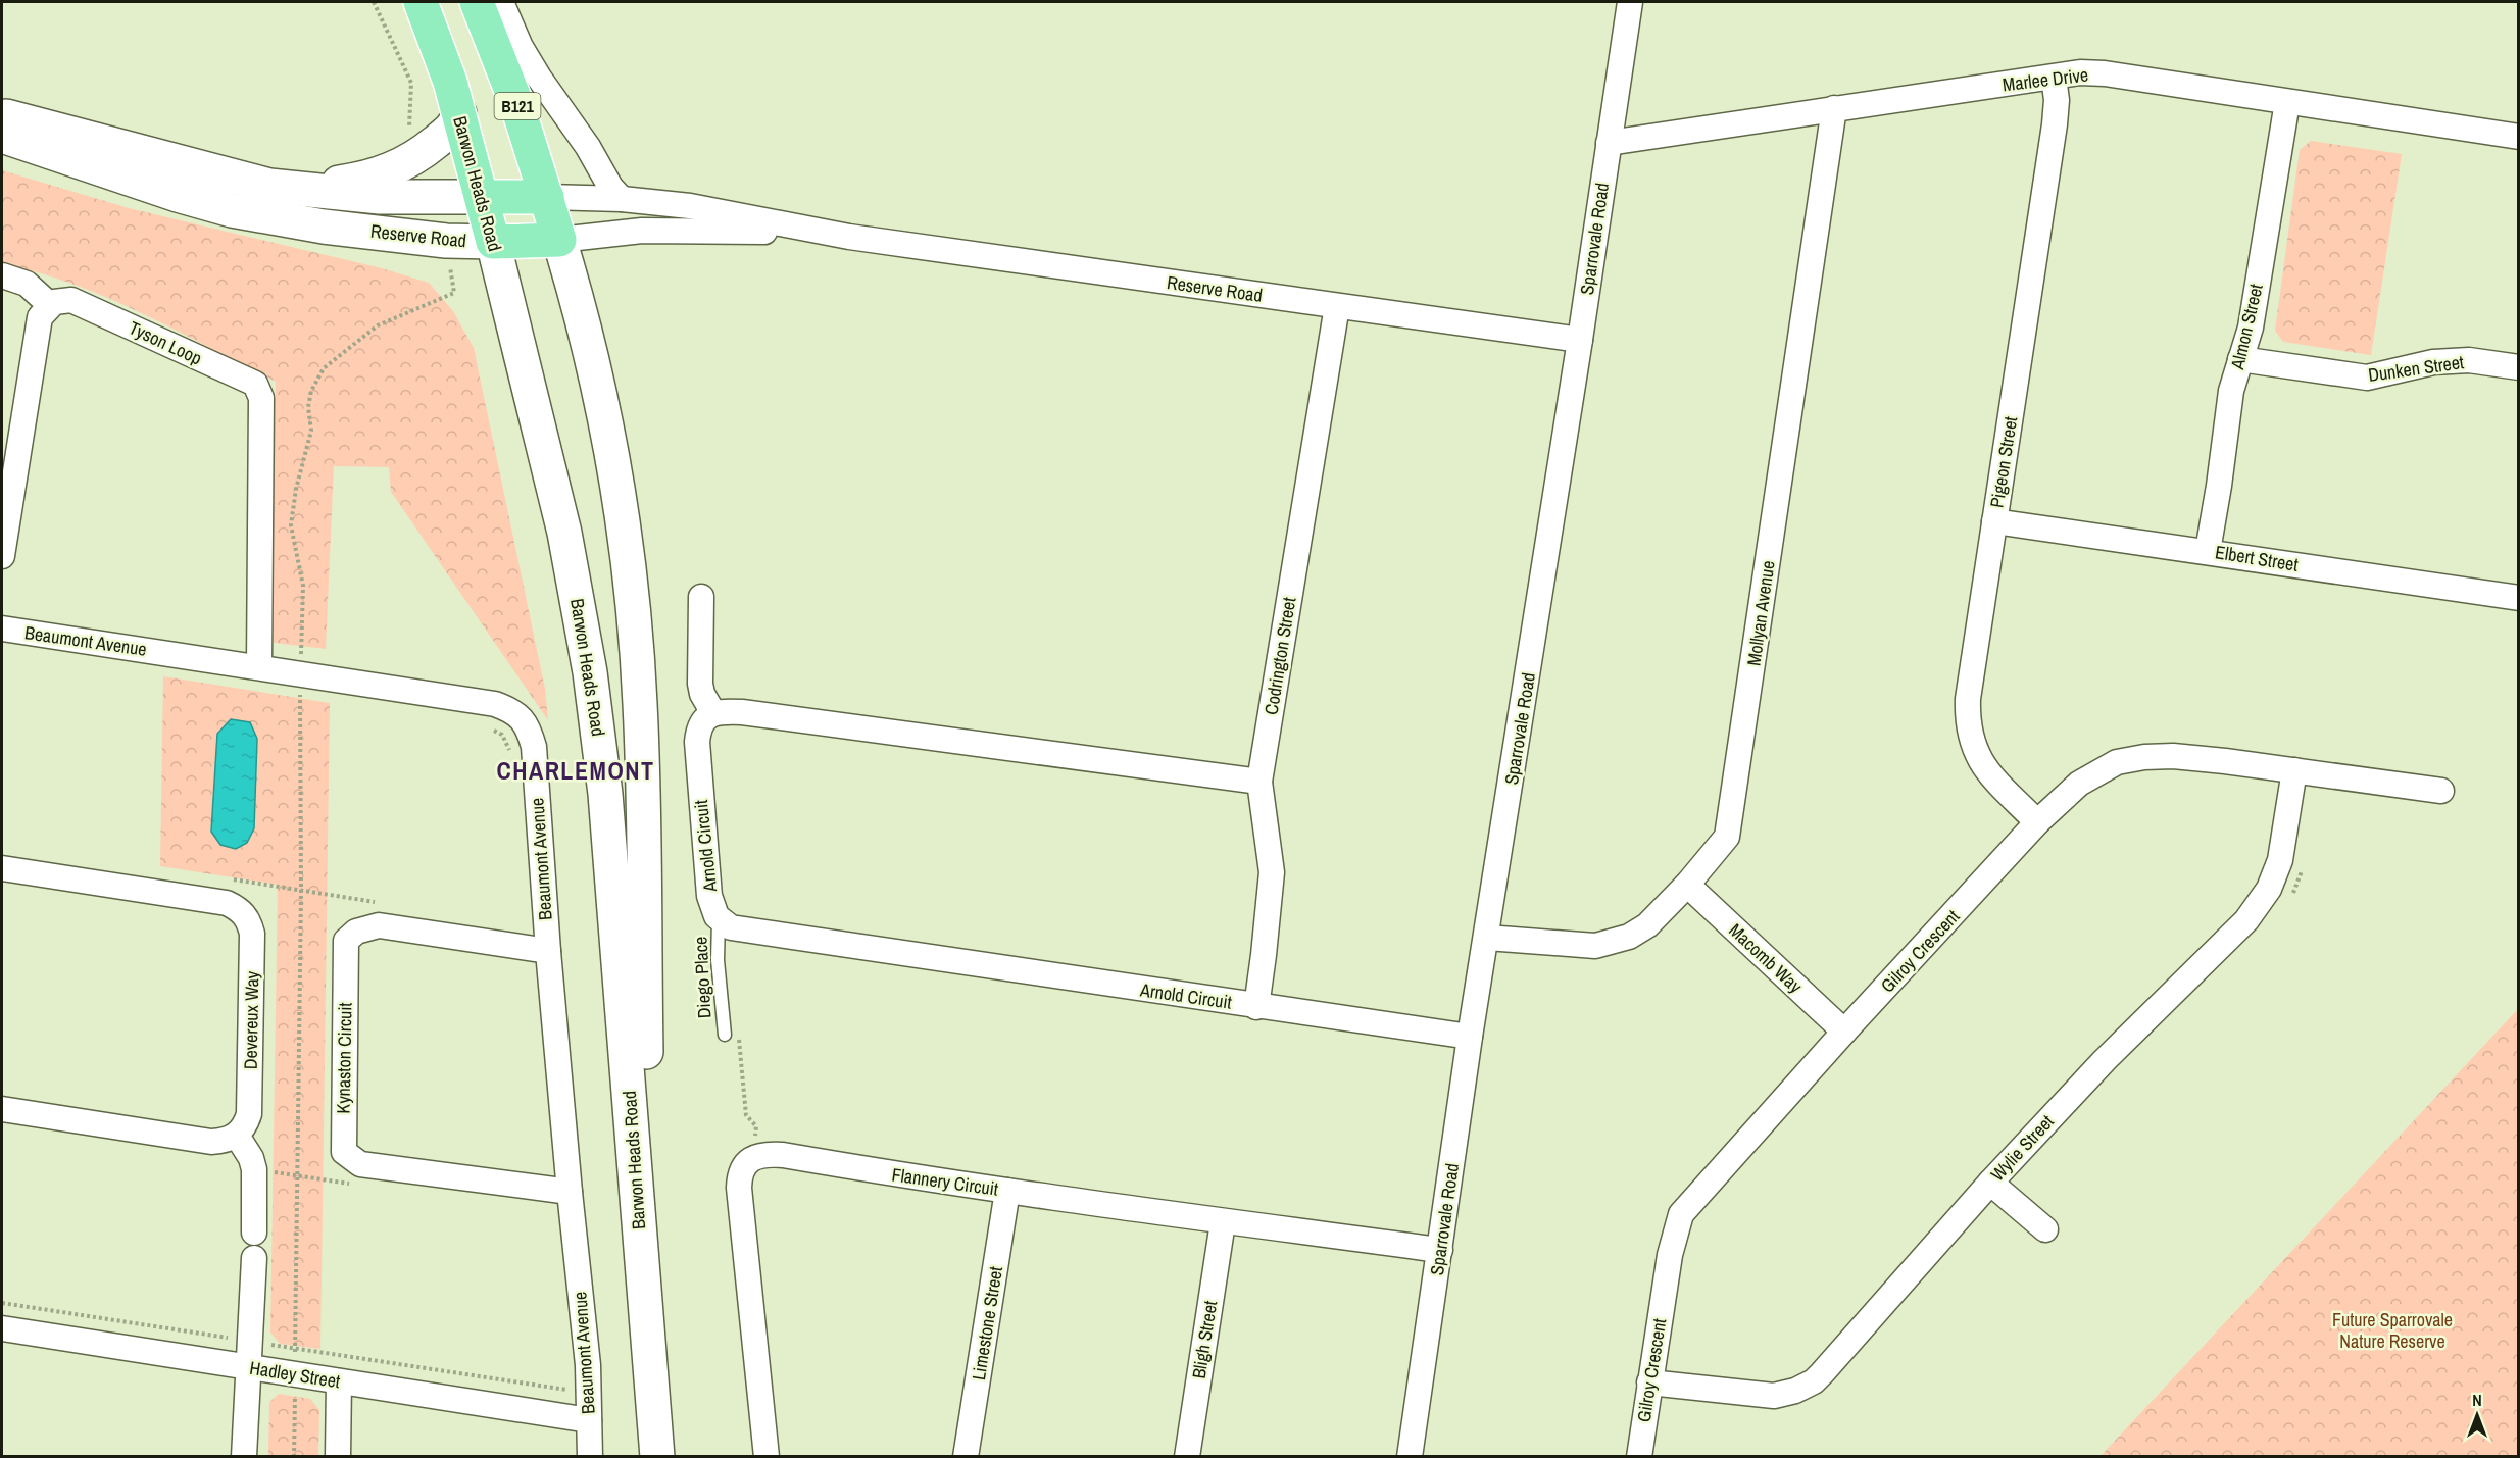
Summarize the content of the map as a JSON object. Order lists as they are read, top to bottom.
{
  "streets": {
    "main road": ["B121", "Barwon Heads Road", "Reserve Road"],
    "street": [
      "Marlee Drive",
      "Sparrovale Road",
      "Almon Street",
      "Tyson Loop",
      "Dunken Street",
      "Pigeon Street",
      "Elbert Street",
      "Mollyan Avenue",
      "Beaumont Avenue",
      "Codrington Street",
      "Arnold Circuit",
      "Gilroy Crescent",
      "Macomb Way",
      "Devereux Way",
      "Kynaston Circuit",
      "Wylie Street",
      "Flannery Circuit",
      "Limestone Street",
      "Bligh Street",
      "Hadley Street"
    ],
    "lane": ["Diego Place"]
  },
  "crossings": [
    ["Marlee Drive", "Sparrovale Road"],
    ["Marlee Drive", "Almon Street"],
    ["Marlee Drive", "Pigeon Street"],
    ["Marlee Drive", "Mollyan Avenue"],
    ["Barwon Heads Road", "Reserve Road"],
    ["Reserve Road", "Sparrovale Road"],
    ["Reserve Road", "Codrington Street"],
    ["Sparrovale Road", "Mollyan Avenue"],
    ["Sparrovale Road", "Arnold Circuit"],
    ["Sparrovale Road", "Flannery Circuit"],
    ["Almon Street", "Dunken Street"],
    ["Almon Street", "Elbert Street"],
    ["Tyson Loop", "Beaumont Avenue"],
    ["Pigeon Street", "Elbert Street"],
    ["Pigeon Street", "Gilroy Crescent"],
    ["Mollyan Avenue", "Macomb Way"],
    ["Beaumont Avenue", "Kynaston Circuit"],
    ["Beaumont Avenue", "Hadley Street"],
    ["Codrington Street", "Arnold Circuit"],
    ["Arnold Circuit", "Diego Place"],
    ["Gilroy Crescent", "Macomb Way"],
    ["Gilroy Crescent", "Wylie Street"],
    ["Flannery Circuit", "Limestone Street"],
    ["Flannery Circuit", "Bligh Street"]
  ],
  "districts": ["CHARLEMONT"],
  "parks": ["Future Sparrovale Nature Reserve"],
  "north": "top"
}
